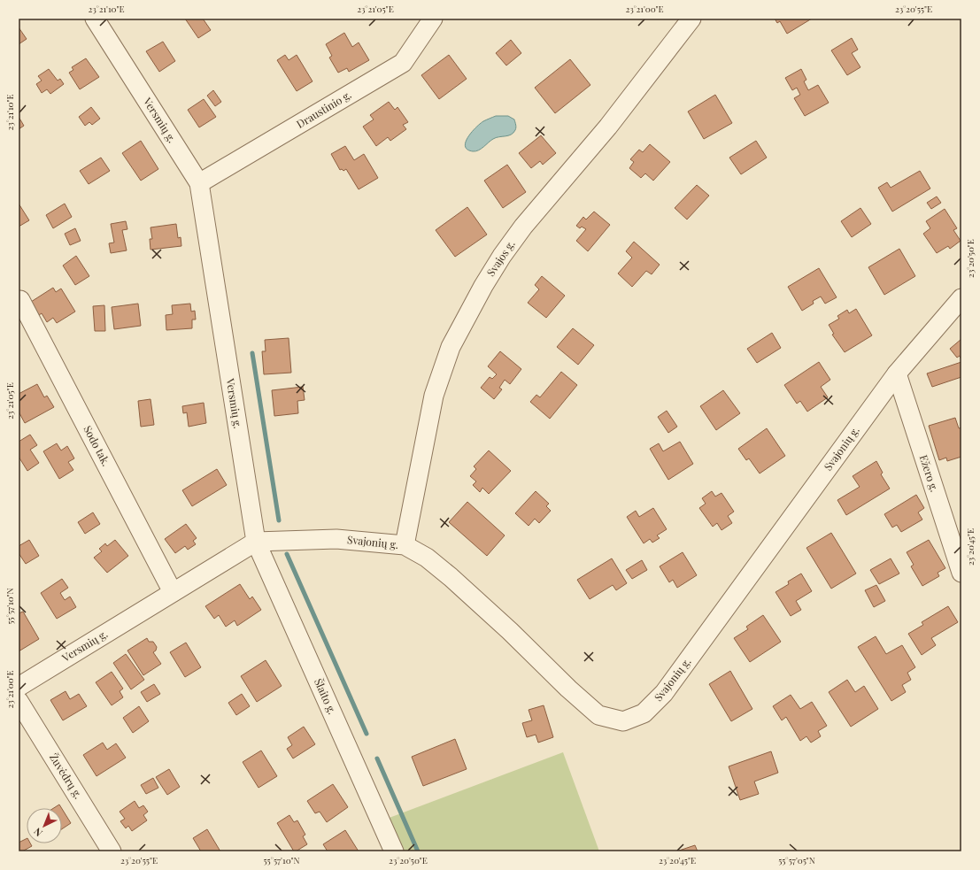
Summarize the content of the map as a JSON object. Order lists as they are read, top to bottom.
{
  "streets": {
    "street": [
      "Draustinio g.",
      "Versmių g.",
      "Svajos g.",
      "Sodo tak.",
      "Svajonių g.",
      "Ežero g.",
      "Šlaito g.",
      "Žuvėdrų g."
    ]
  },
  "crossings": [
    ["Draustinio g.", "Versmių g."],
    ["Versmių g.", "Sodo tak."],
    ["Versmių g.", "Svajonių g."],
    ["Versmių g.", "Šlaito g."],
    ["Svajos g.", "Svajonių g."],
    ["Svajonių g.", "Ežero g."],
    ["Svajonių g.", "Šlaito g."]
  ],
  "north": "bottom left",
  "coordinates": [
    "23°21'10\"E",
    "23°21'05\"E",
    "23°21'00\"E",
    "23°20'55\"E",
    "23°20'50\"E",
    "23°20'45\"E",
    "55°57'10\"N",
    "55°57'05\"N"
  ]
}
